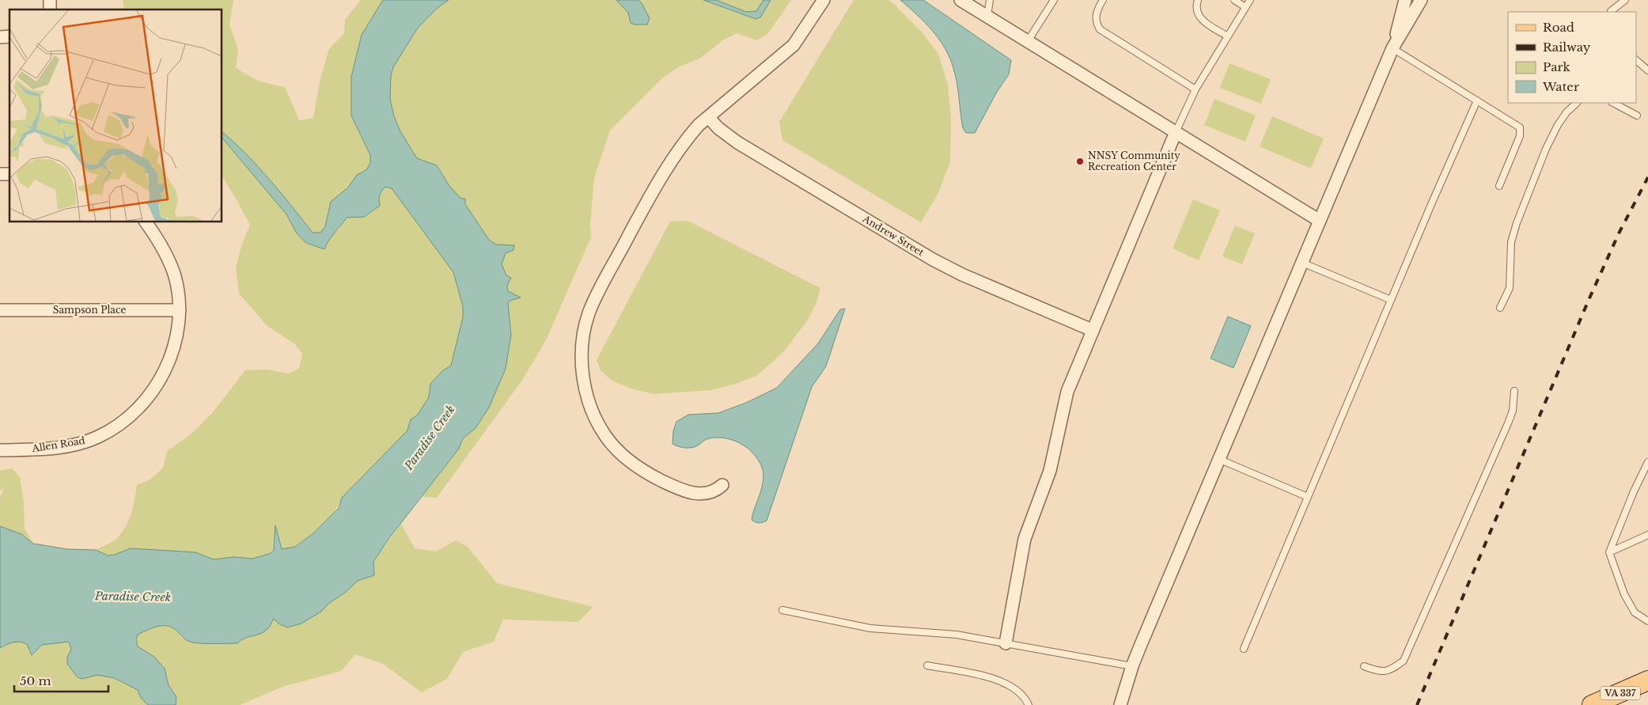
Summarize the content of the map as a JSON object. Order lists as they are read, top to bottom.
{
  "streets": {
    "main road": ["VA 337"],
    "street": ["Andrew Street", "Sampson Place", "Allen Road"]
  },
  "crossings": [
    ["Sampson Place", "Allen Road"]
  ],
  "water": ["Paradise Creek"],
  "places": ["NNSY Community Recreation Center"],
  "legend": [
    "Road",
    "Railway",
    "Park",
    "Water"
  ],
  "scale_bar": "50 m"
}
